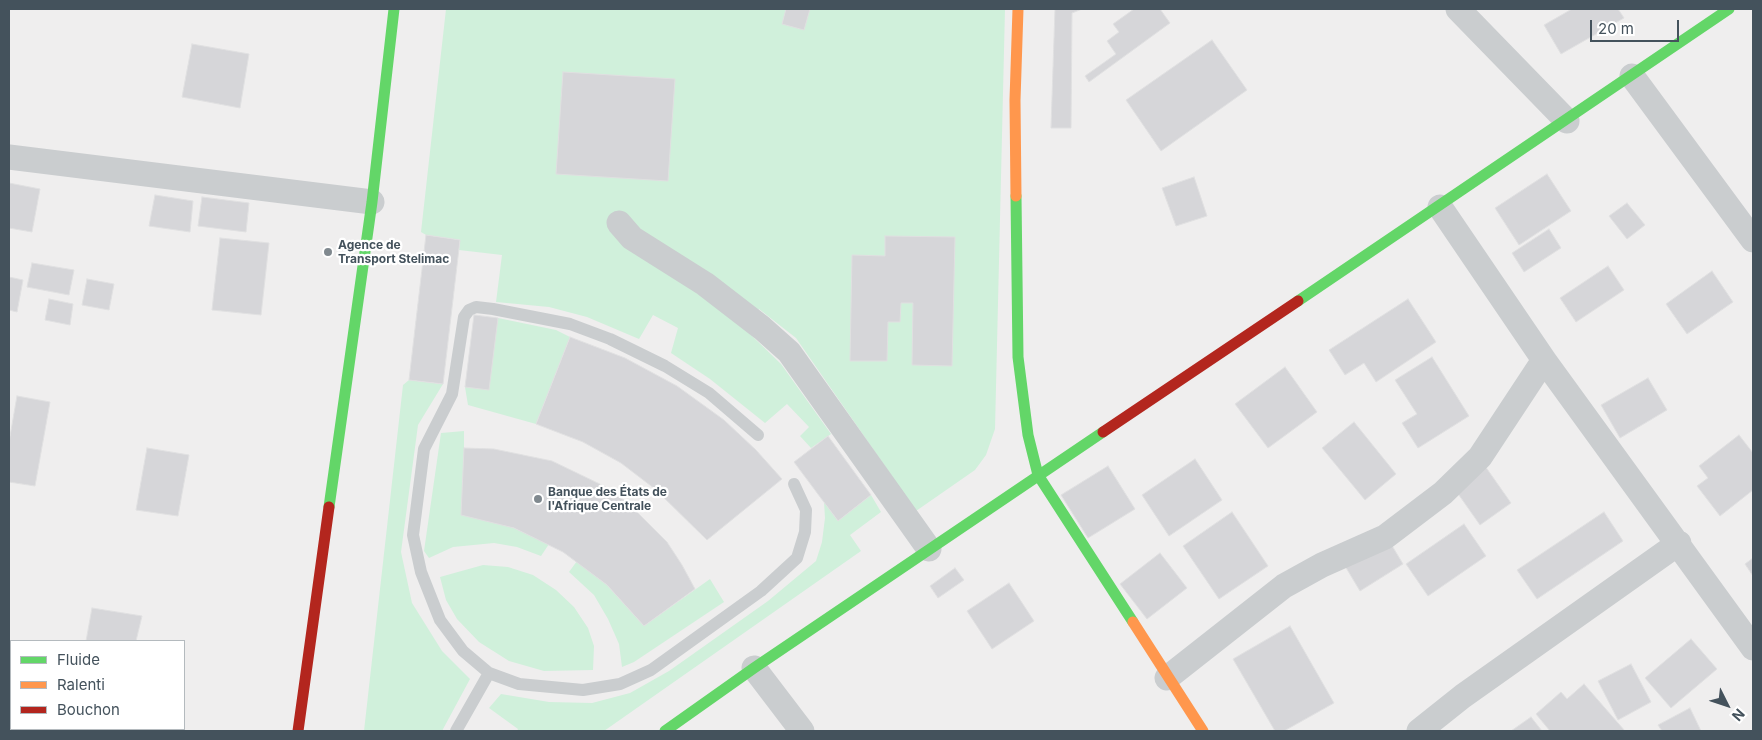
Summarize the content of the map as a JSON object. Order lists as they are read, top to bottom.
{
  "places": ["Agence de Transport Stelimac", "Banque des États de l'Afrique Centrale"],
  "legend": ["Fluide", "Ralenti", "Bouchon"],
  "scale_bar": "20 m",
  "north": "bottom right"
}
